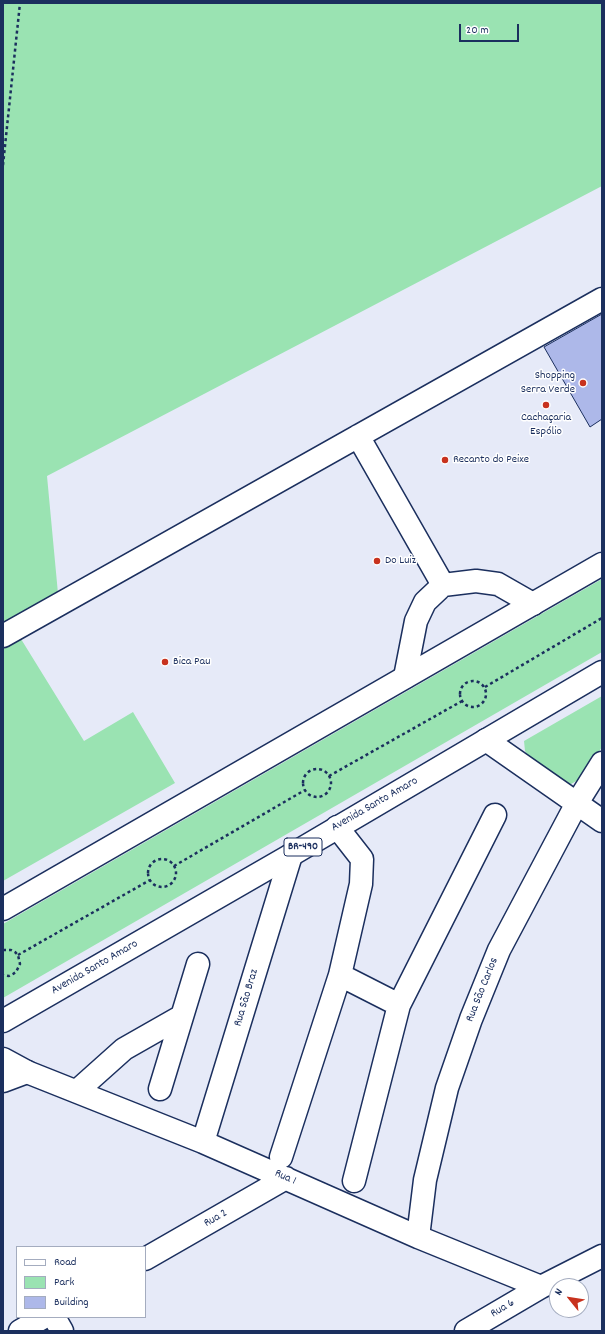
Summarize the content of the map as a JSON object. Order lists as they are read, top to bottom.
{
  "streets": {
    "street": [
      "Avenida Santo Amaro",
      "BR-490",
      "Rua São Carlos",
      "Rua São Braz",
      "Rua 1",
      "Rua 2",
      "Rua 6"
    ]
  },
  "crossings": [
    ["Avenida Santo Amaro", "Rua São Braz"],
    ["Rua São Carlos", "Rua 1"],
    ["Rua São Braz", "Rua 1"],
    ["Rua 1", "Rua 2"],
    ["Rua 1", "Rua 6"]
  ],
  "places": [
    "Shopping Serra Verde",
    "Cachaçaria Espólio",
    "Recanto do Peixe",
    "Do Luiz",
    "Bica Pau"
  ],
  "legend": ["Road", "Park", "Building"],
  "scale_bar": "20 m",
  "north": "top left"
}
